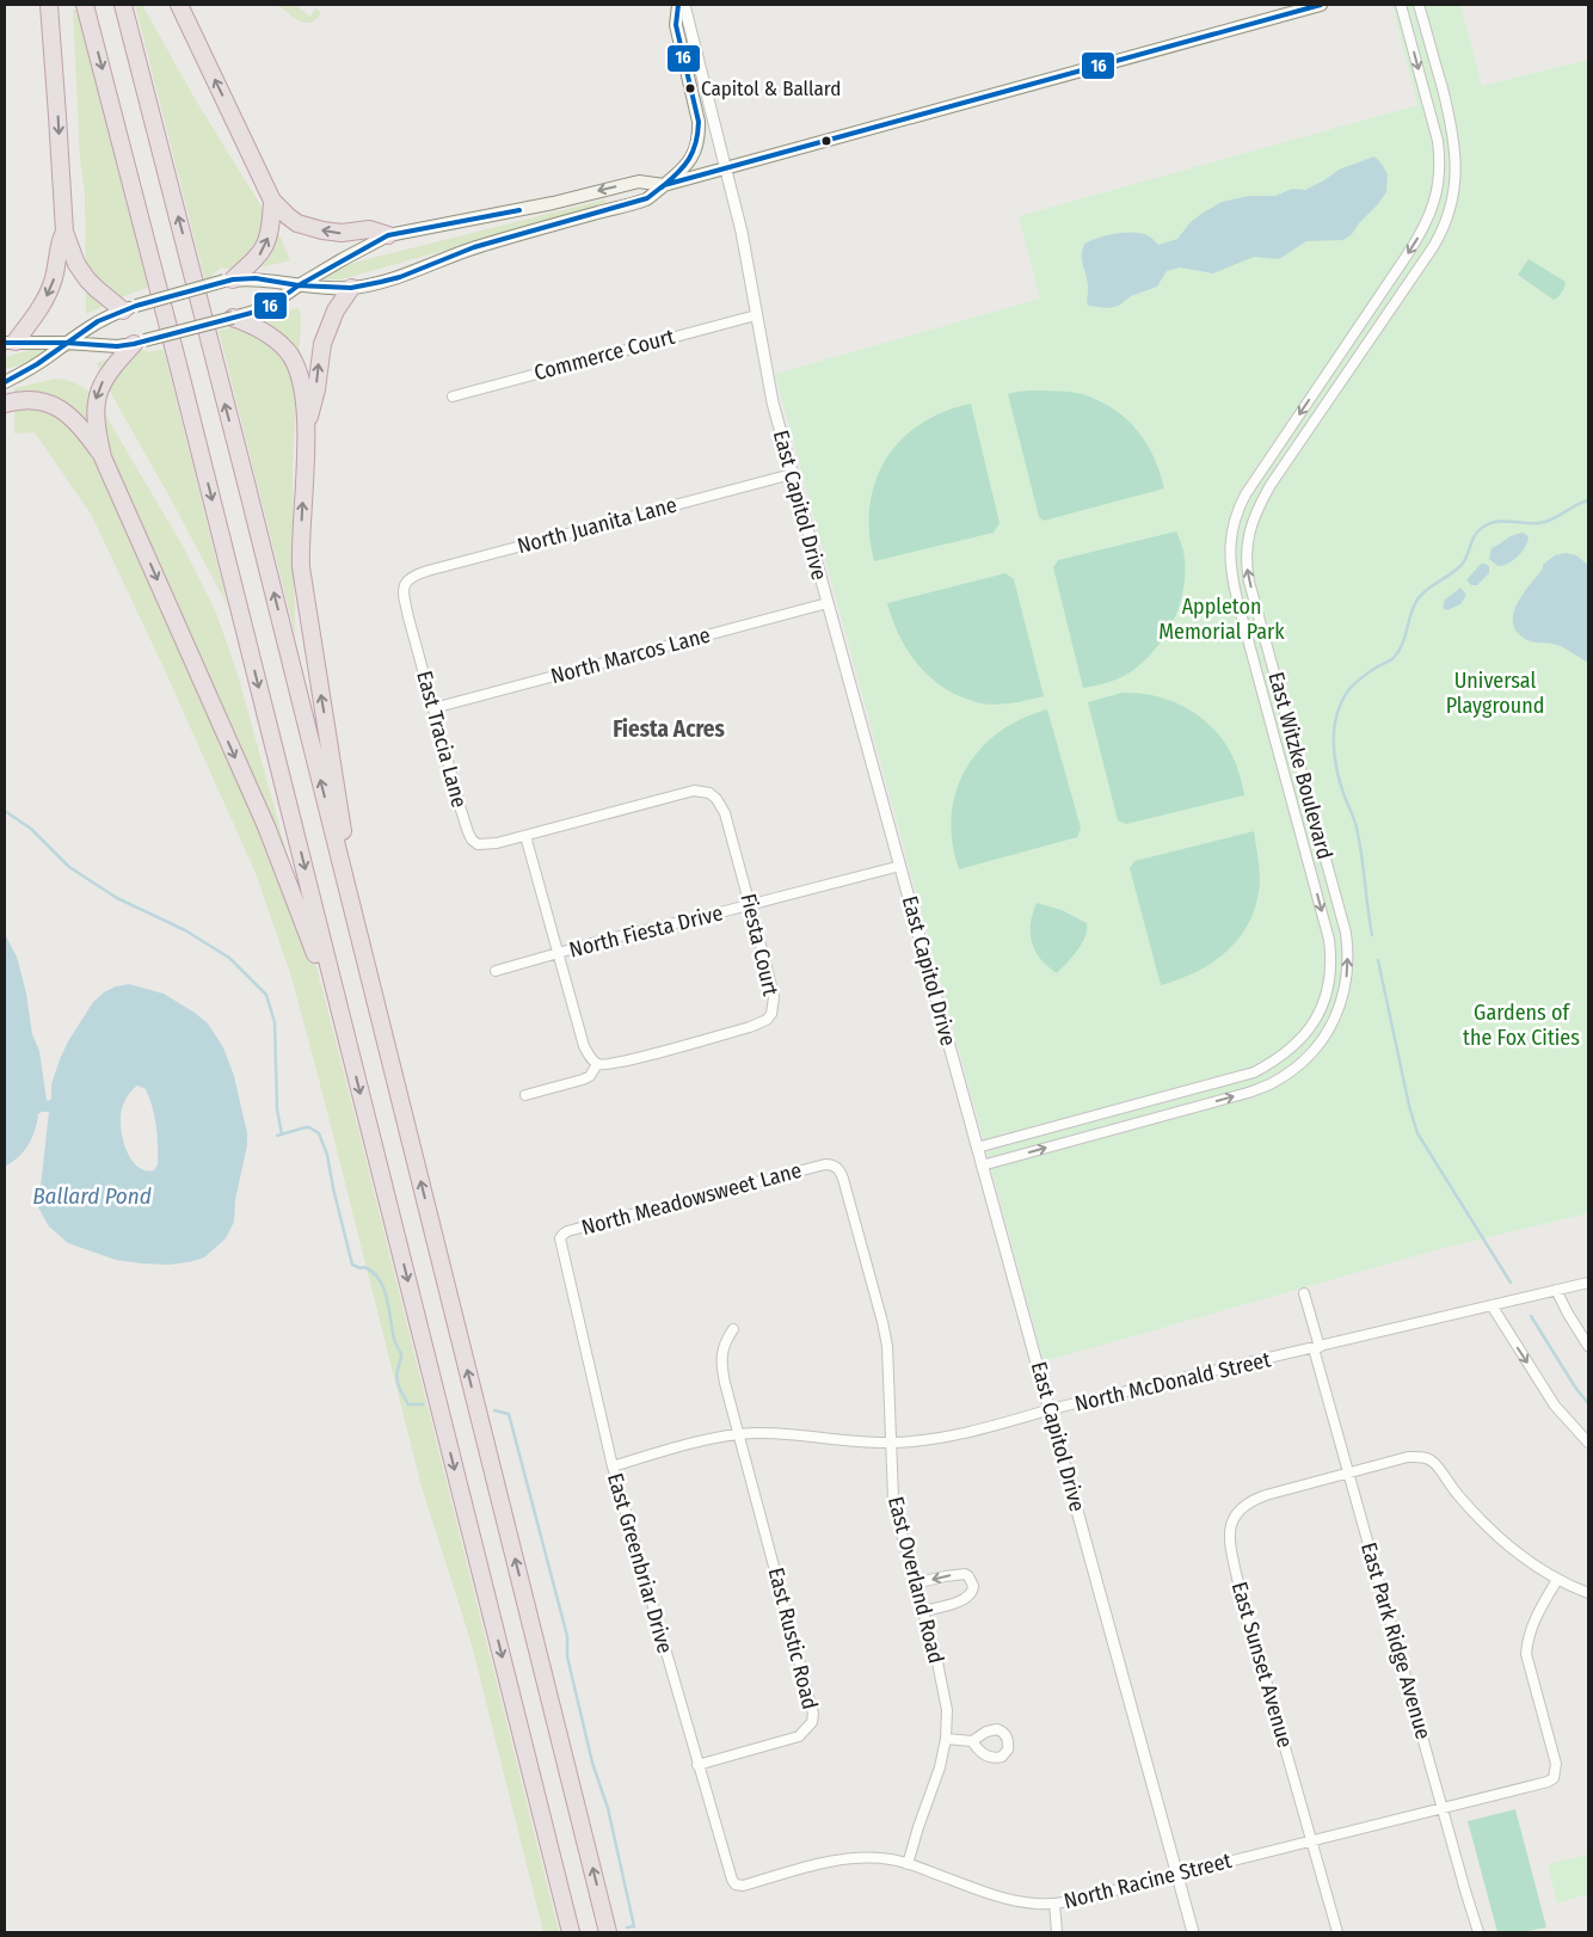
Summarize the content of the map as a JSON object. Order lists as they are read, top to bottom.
{
  "streets": {
    "street": [
      "Commerce Court",
      "East Capitol Drive",
      "North Juanita Lane",
      "North Marcos Lane",
      "East Tracia Lane",
      "East Witzke Boulevard",
      "North Fiesta Drive",
      "Fiesta Court",
      "North Meadowsweet Lane",
      "North McDonald Street",
      "East Greenbriar Drive",
      "East Overland Road",
      "East Rustic Road",
      "East Park Ridge Avenue",
      "East Sunset Avenue",
      "North Racine Street"
    ]
  },
  "crossings": [
    ["Commerce Court", "East Capitol Drive"],
    ["East Capitol Drive", "North Juanita Lane"],
    ["East Capitol Drive", "North Marcos Lane"],
    ["East Capitol Drive", "East Witzke Boulevard"],
    ["East Capitol Drive", "North Fiesta Drive"],
    ["East Capitol Drive", "North McDonald Street"],
    ["East Capitol Drive", "North Racine Street"],
    ["North Juanita Lane", "East Tracia Lane"],
    ["North Marcos Lane", "East Tracia Lane"],
    ["East Tracia Lane", "Fiesta Court"],
    ["North Fiesta Drive", "Fiesta Court"],
    ["North Meadowsweet Lane", "East Greenbriar Drive"],
    ["North Meadowsweet Lane", "East Overland Road"],
    ["North McDonald Street", "East Greenbriar Drive"],
    ["North McDonald Street", "East Overland Road"],
    ["North McDonald Street", "East Rustic Road"],
    ["North McDonald Street", "East Park Ridge Avenue"],
    ["East Greenbriar Drive", "East Rustic Road"],
    ["East Greenbriar Drive", "North Racine Street"],
    ["East Overland Road", "North Racine Street"],
    ["East Park Ridge Avenue", "East Sunset Avenue"],
    ["East Park Ridge Avenue", "North Racine Street"],
    ["East Sunset Avenue", "North Racine Street"]
  ],
  "districts": ["Fiesta Acres"],
  "water": ["Ballard Pond"],
  "parks": ["Appleton Memorial Park", "Universal Playground", "Gardens of the Fox Cities"],
  "places": ["Capitol & Ballard"],
  "lines": ["transit line 16"]
}
